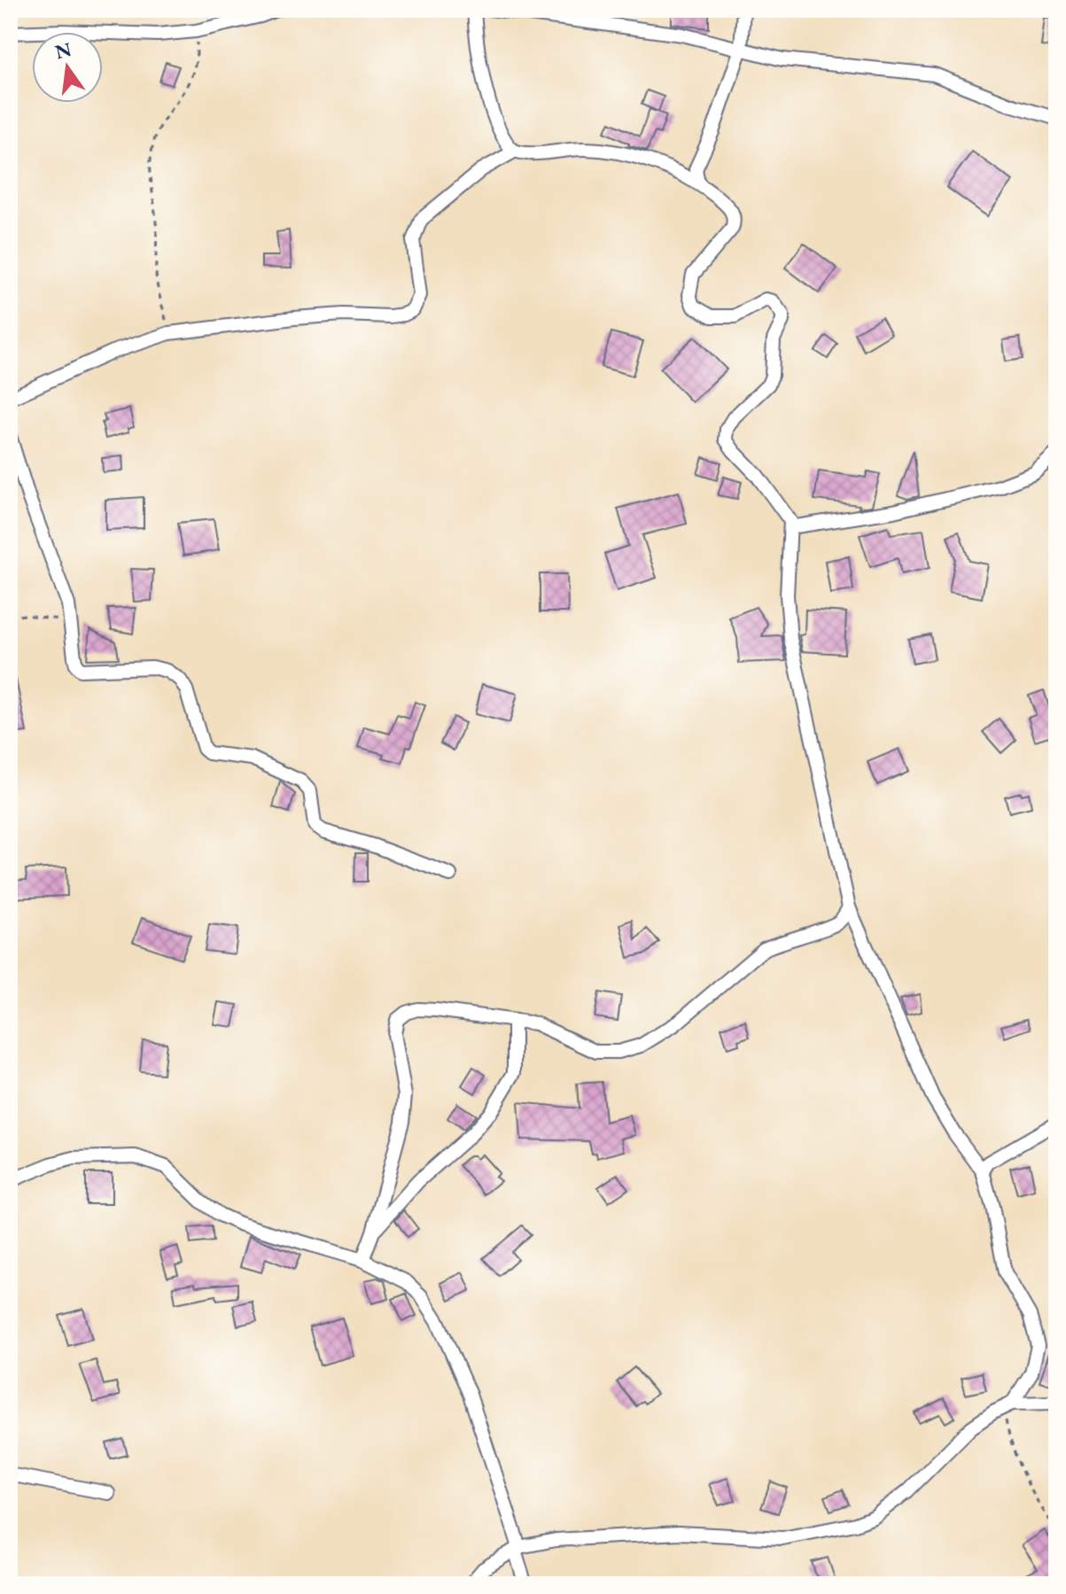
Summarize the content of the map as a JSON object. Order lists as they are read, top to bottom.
{
  "north": "top"
}
